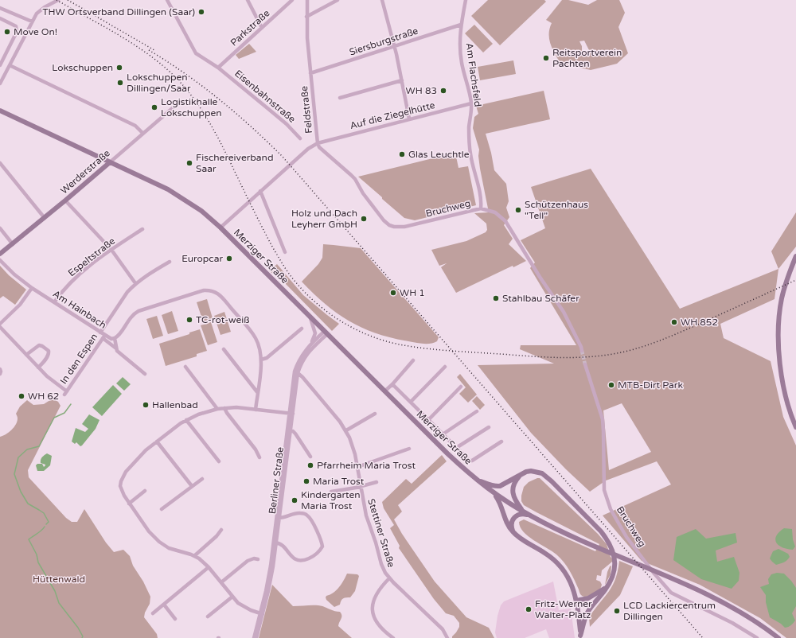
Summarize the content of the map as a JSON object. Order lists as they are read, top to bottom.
{
  "streets": {
    "main road": ["Werderstraße", "Merziger Straße"],
    "street": [
      "Parkstraße",
      "Siersburgstraße",
      "Am Flachsfeld",
      "Eisenbahnstraße",
      "Feldstraße",
      "Auf die Ziegelhütte",
      "Bruchweg",
      "Espeltstraße",
      "Am Hainbach",
      "In den Espen",
      "Berliner Straße",
      "Stettiner Straße"
    ]
  },
  "crossings": [
    ["Parkstraße", "Eisenbahnstraße"],
    ["Siersburgstraße", "Am Flachsfeld"],
    ["Siersburgstraße", "Feldstraße"],
    ["Am Flachsfeld", "Auf die Ziegelhütte"],
    ["Am Flachsfeld", "Bruchweg"],
    ["Feldstraße", "Auf die Ziegelhütte"],
    ["Feldstraße", "Bruchweg"],
    ["Feldstraße", "Merziger Straße"],
    ["Auf die Ziegelhütte", "Bruchweg"],
    ["Werderstraße", "Merziger Straße"],
    ["Merziger Straße", "Berliner Straße"],
    ["Espeltstraße", "Am Hainbach"],
    ["Am Hainbach", "In den Espen"],
    ["Berliner Straße", "Stettiner Straße"]
  ],
  "parks": ["Hüttenwald"],
  "places": [
    "THW Ortsverband Dillingen (Saar)",
    "Move On!",
    "Reitsportverein Pachten",
    "Lokschuppen",
    "Lokschuppen Dillingen/Saar",
    "WH 83",
    "Logistikhalle Lokschuppen",
    "Glas Leuchtle",
    "Fischereiverband Saar",
    "Schützenhaus \"Tell\"",
    "Holz und Dach Leyherr GmbH",
    "Europcar",
    "WH 1",
    "Stahlbau Schäfer",
    "TC-rot-weiß",
    "WH 852",
    "MTB-Dirt Park",
    "WH 62",
    "Hallenbad",
    "Pfarrheim Maria Trost",
    "Maria Trost",
    "Kindergarten Maria Trost",
    "Fritz-Werner Walter-Platz",
    "LCD Lackiercentrum Dillingen"
  ]
}
